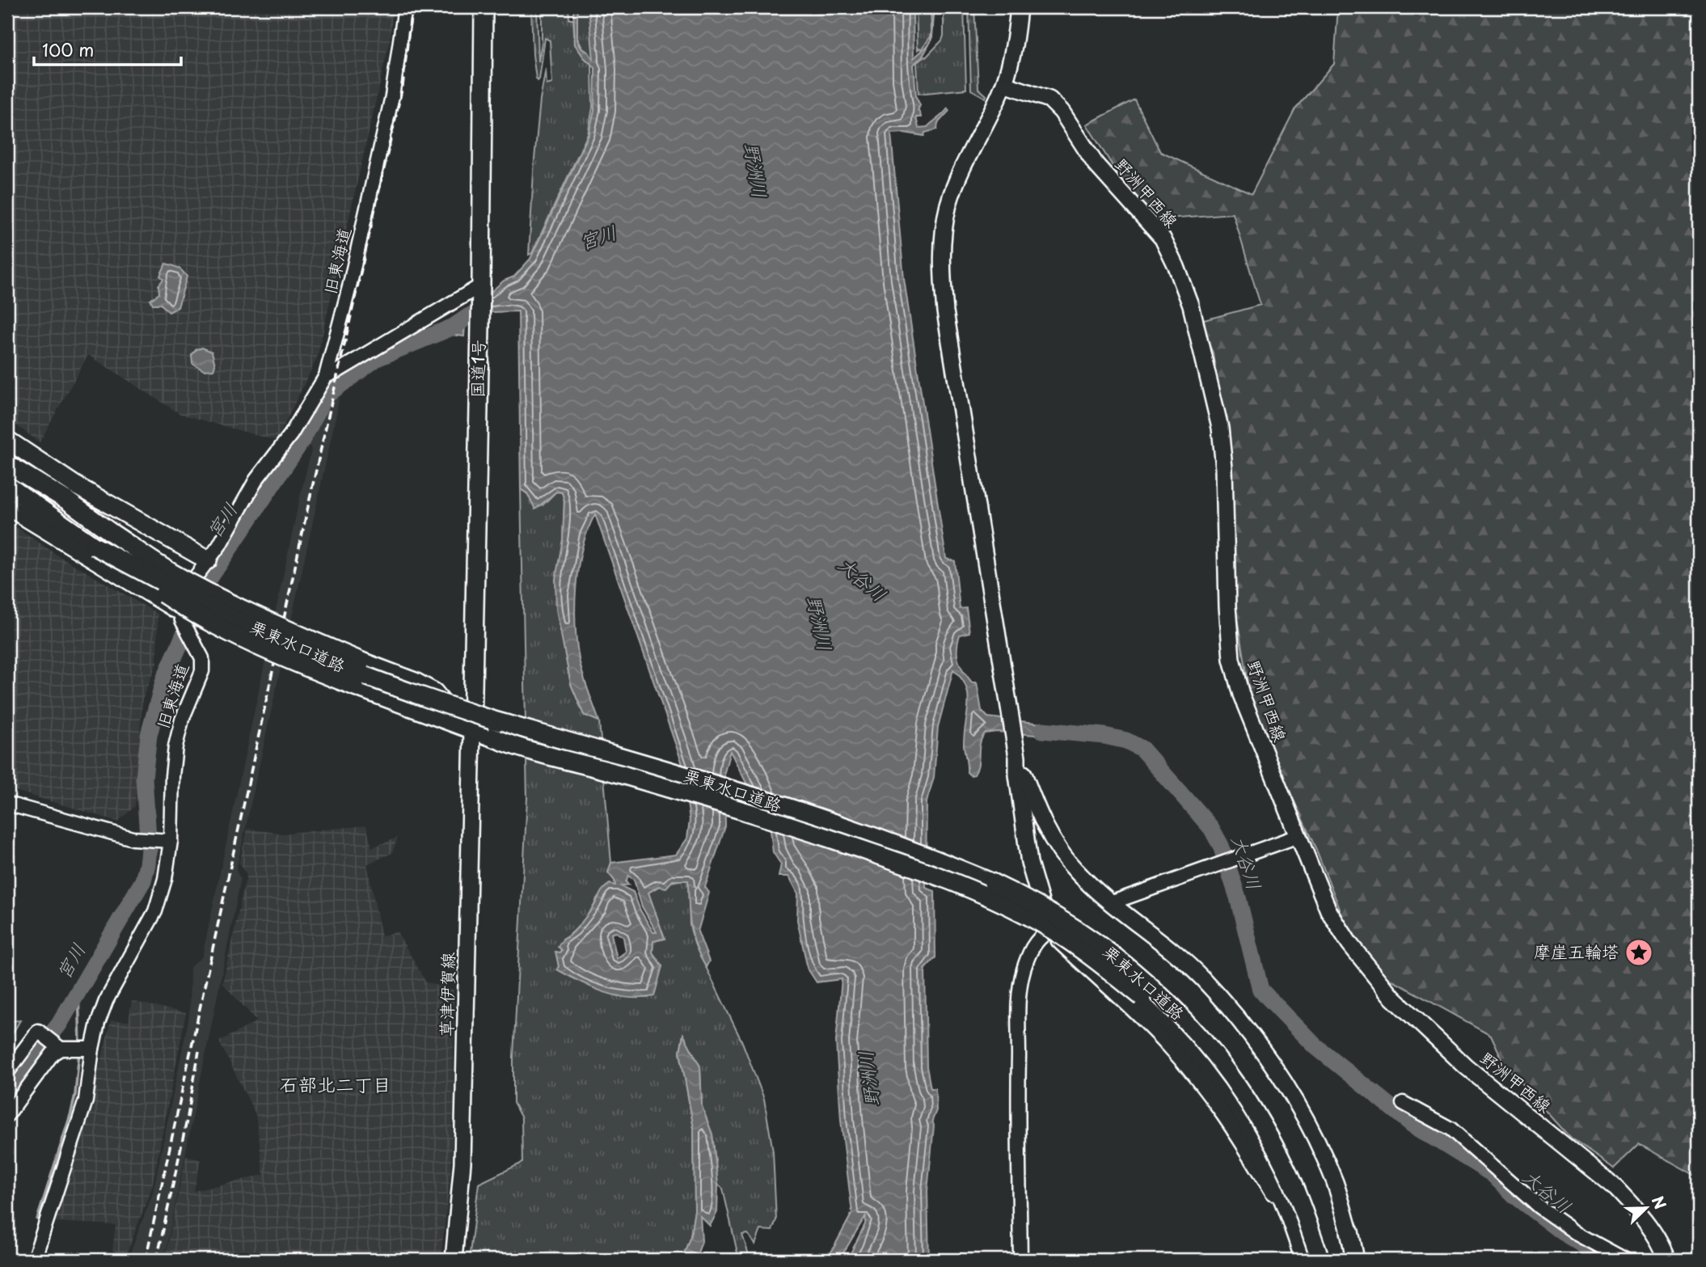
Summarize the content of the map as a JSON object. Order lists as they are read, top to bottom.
{
  "streets": {
    "highway": ["国道1号", "栗東水口道路"],
    "main road": ["野洲甲西線", "草津伊賀線"],
    "street": ["旧東海道"]
  },
  "crossings": [
    ["国道1号", "栗東水口道路"],
    ["国道1号", "草津伊賀線"],
    ["栗東水口道路", "草津伊賀線"]
  ],
  "districts": ["石部北二丁目"],
  "water": ["野洲川", "宮川", "大谷川"],
  "places": {
    "place": ["摩崖五輪塔"]
  },
  "scale_bar": "100 m",
  "north": "top right"
}
